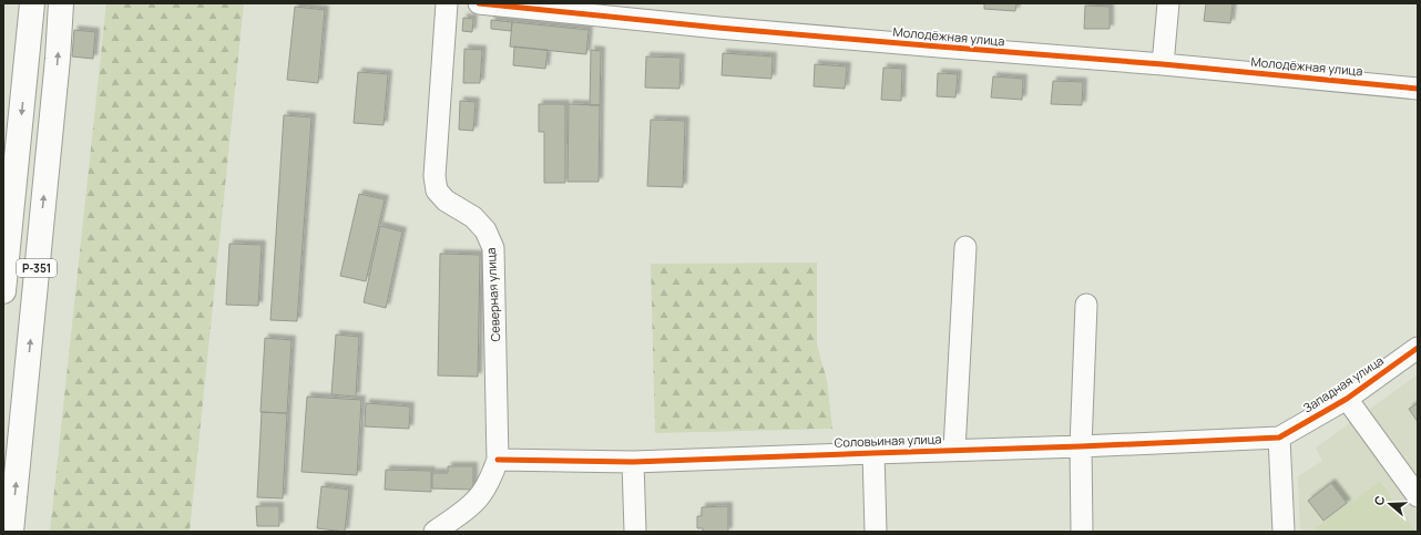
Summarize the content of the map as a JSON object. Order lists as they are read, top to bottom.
{
  "streets": {
    "highway": ["Р-351"],
    "street": [
      "Молодёжная улица",
      "Северная улица",
      "Западная улица",
      "Соловьиная улица"
    ]
  },
  "crossings": [
    ["Северная улица", "Соловьиная улица"],
    ["Западная улица", "Соловьиная улица"]
  ],
  "north": "left"
}
